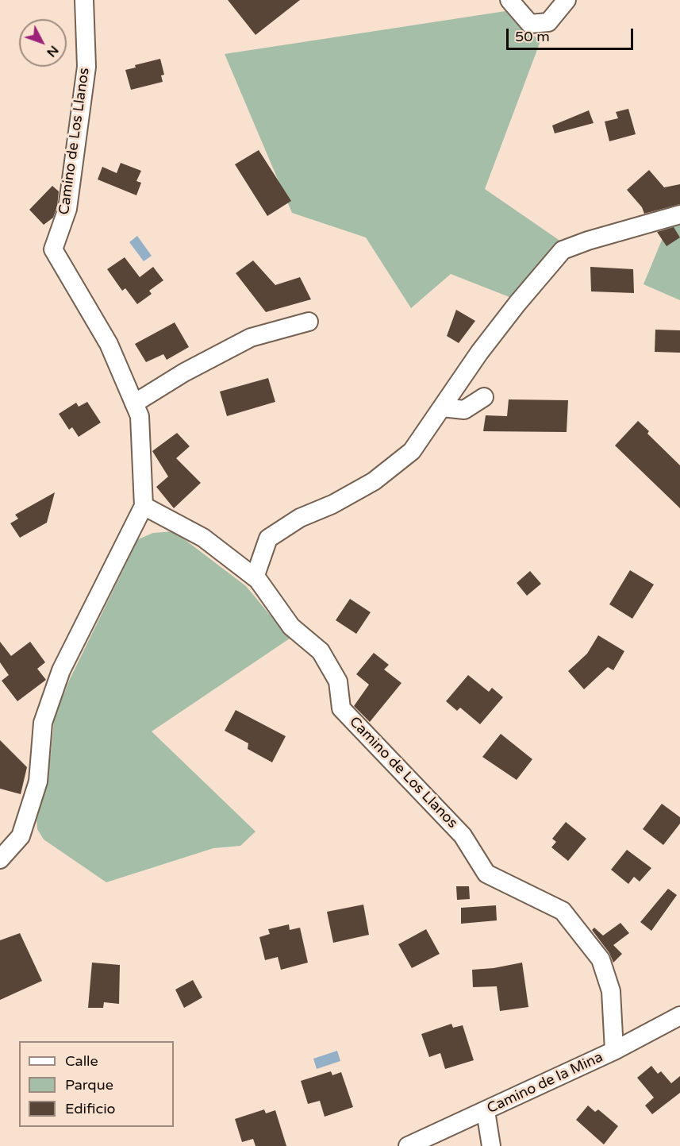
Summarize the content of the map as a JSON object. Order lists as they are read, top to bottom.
{
  "streets": {
    "street": ["Camino de Los Llanos", "Camino de la Mina"]
  },
  "crossings": [
    ["Camino de Los Llanos", "Camino de la Mina"]
  ],
  "legend": ["Calle", "Parque", "Edificio"],
  "scale_bar": "50 m",
  "north": "bottom right"
}
